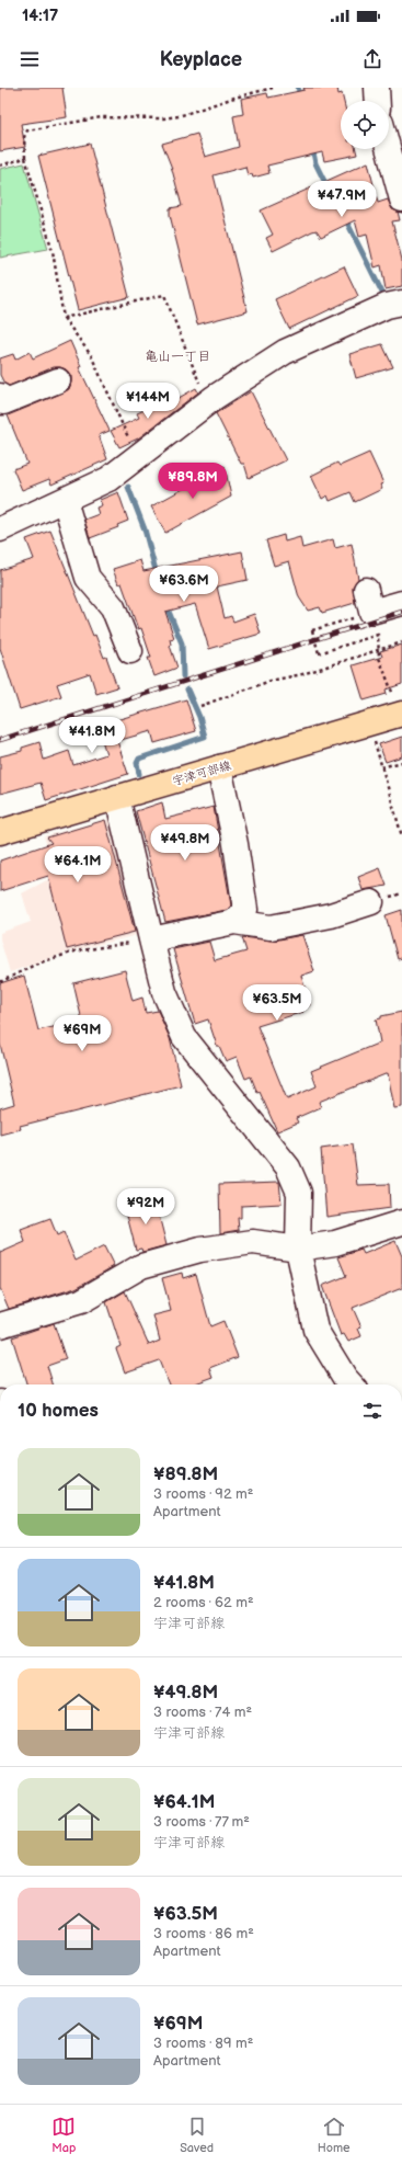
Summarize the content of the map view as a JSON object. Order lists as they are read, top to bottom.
{
  "streets": {
    "main road": ["宇津可部線"]
  },
  "districts": ["亀山一丁目"],
  "page": {
    "status": "14:17",
    "header": "Keyplace",
    "price": [
      "¥47.9M",
      "¥144M",
      "¥89.8M",
      "¥63.6M",
      "¥41.8M",
      "¥49.8M",
      "¥64.1M",
      "¥63.5M",
      "¥69M",
      "¥92M"
    ],
    "heading": "10 homes",
    "list": [
      {
        "name": "¥89.8M",
        "note": "3 rooms · 92 m² · Apartment"
      },
      {
        "name": "¥41.8M",
        "note": "2 rooms · 62 m² · 宇津可部線"
      },
      {
        "name": "¥49.8M",
        "note": "3 rooms · 74 m² · 宇津可部線"
      },
      {
        "name": "¥64.1M",
        "note": "3 rooms · 77 m² · 宇津可部線"
      },
      {
        "name": "¥63.5M",
        "note": "3 rooms · 86 m² · Apartment"
      },
      {
        "name": "¥69M",
        "note": "3 rooms · 89 m² · Apartment"
      }
    ],
    "tabs": ["Map", "Saved", "Home"]
  }
}
